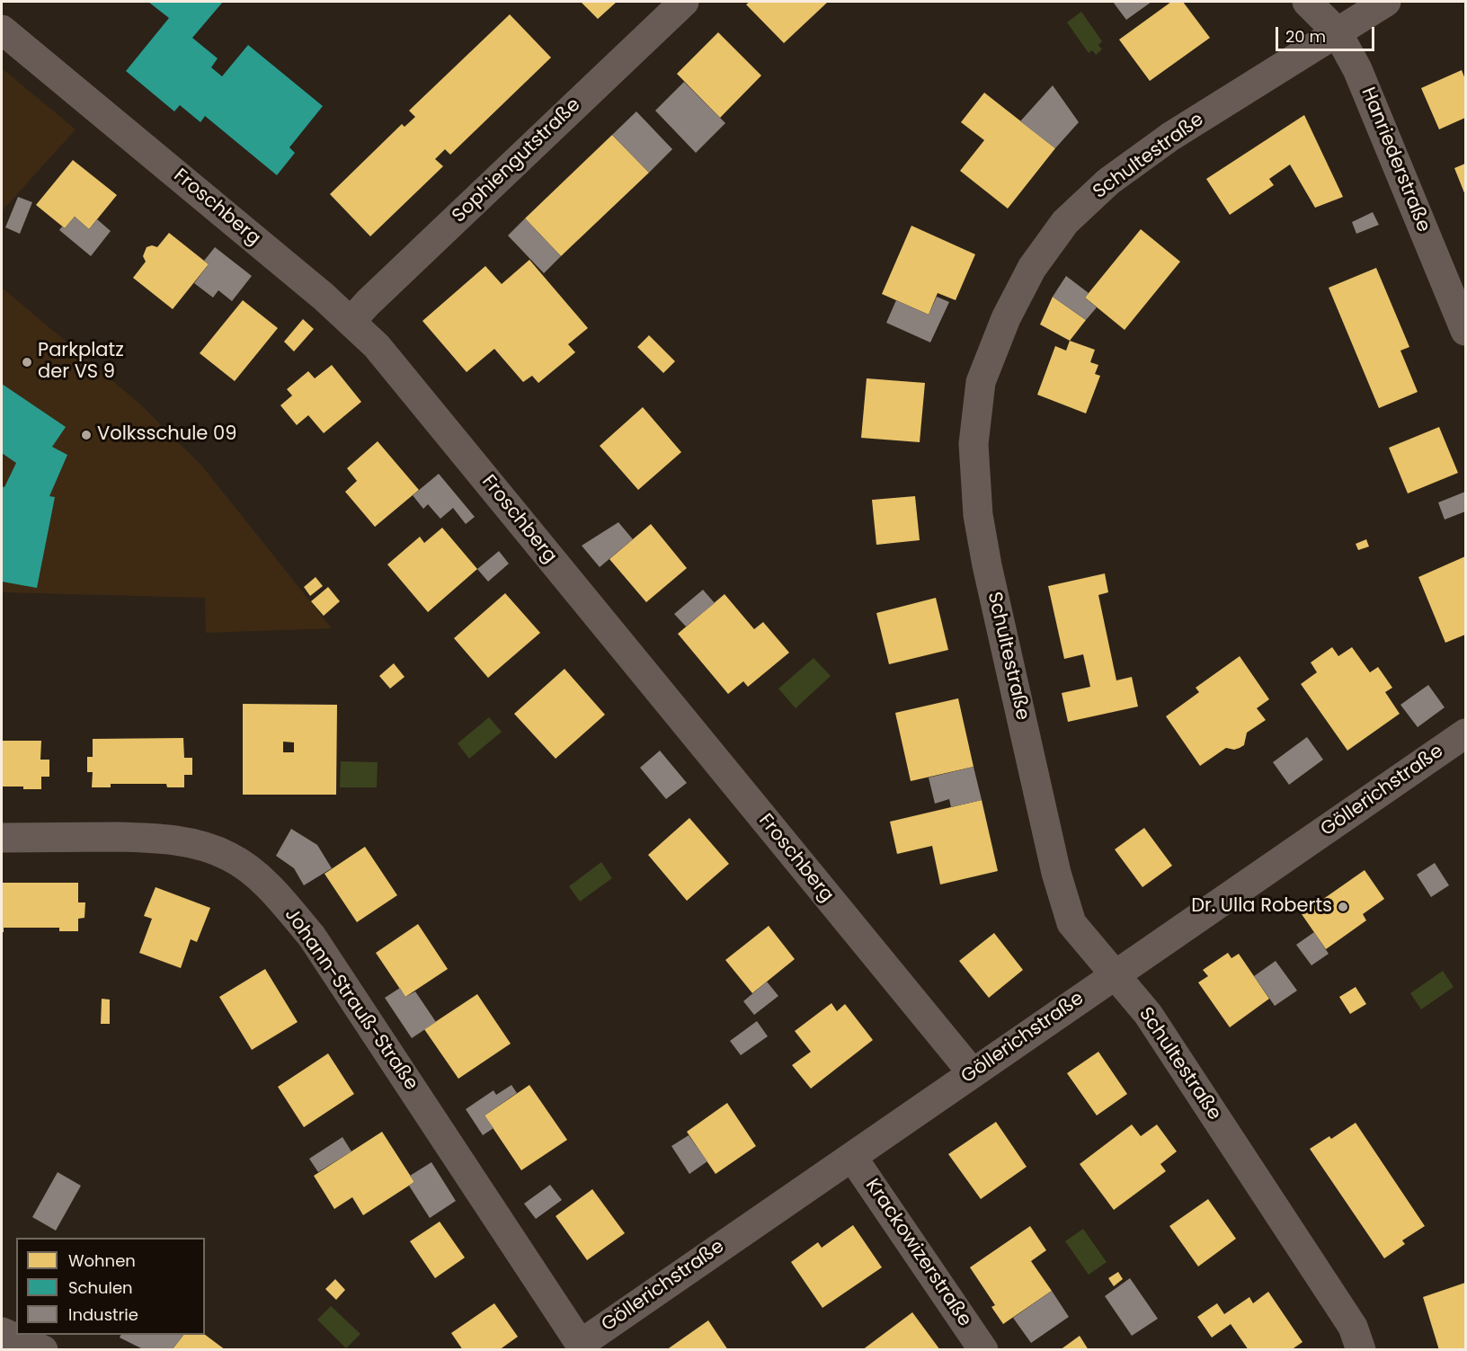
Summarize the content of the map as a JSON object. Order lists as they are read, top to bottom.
{
  "streets": {
    "street": [
      "Schultestraße",
      "Hanriederstraße",
      "Sophiengutstraße",
      "Froschberg",
      "Göllerichstraße",
      "Johann-Strauß-Straße",
      "Krackowizerstraße"
    ]
  },
  "crossings": [
    ["Schultestraße", "Hanriederstraße"],
    ["Schultestraße", "Göllerichstraße"],
    ["Sophiengutstraße", "Froschberg"],
    ["Froschberg", "Göllerichstraße"],
    ["Göllerichstraße", "Johann-Strauß-Straße"],
    ["Göllerichstraße", "Krackowizerstraße"]
  ],
  "places": ["Parkplatz der VS 9", "Volksschule 09", "Dr. Ulla Roberts"],
  "legend": ["Wohnen", "Schulen", "Industrie"],
  "scale_bar": "20 m"
}
